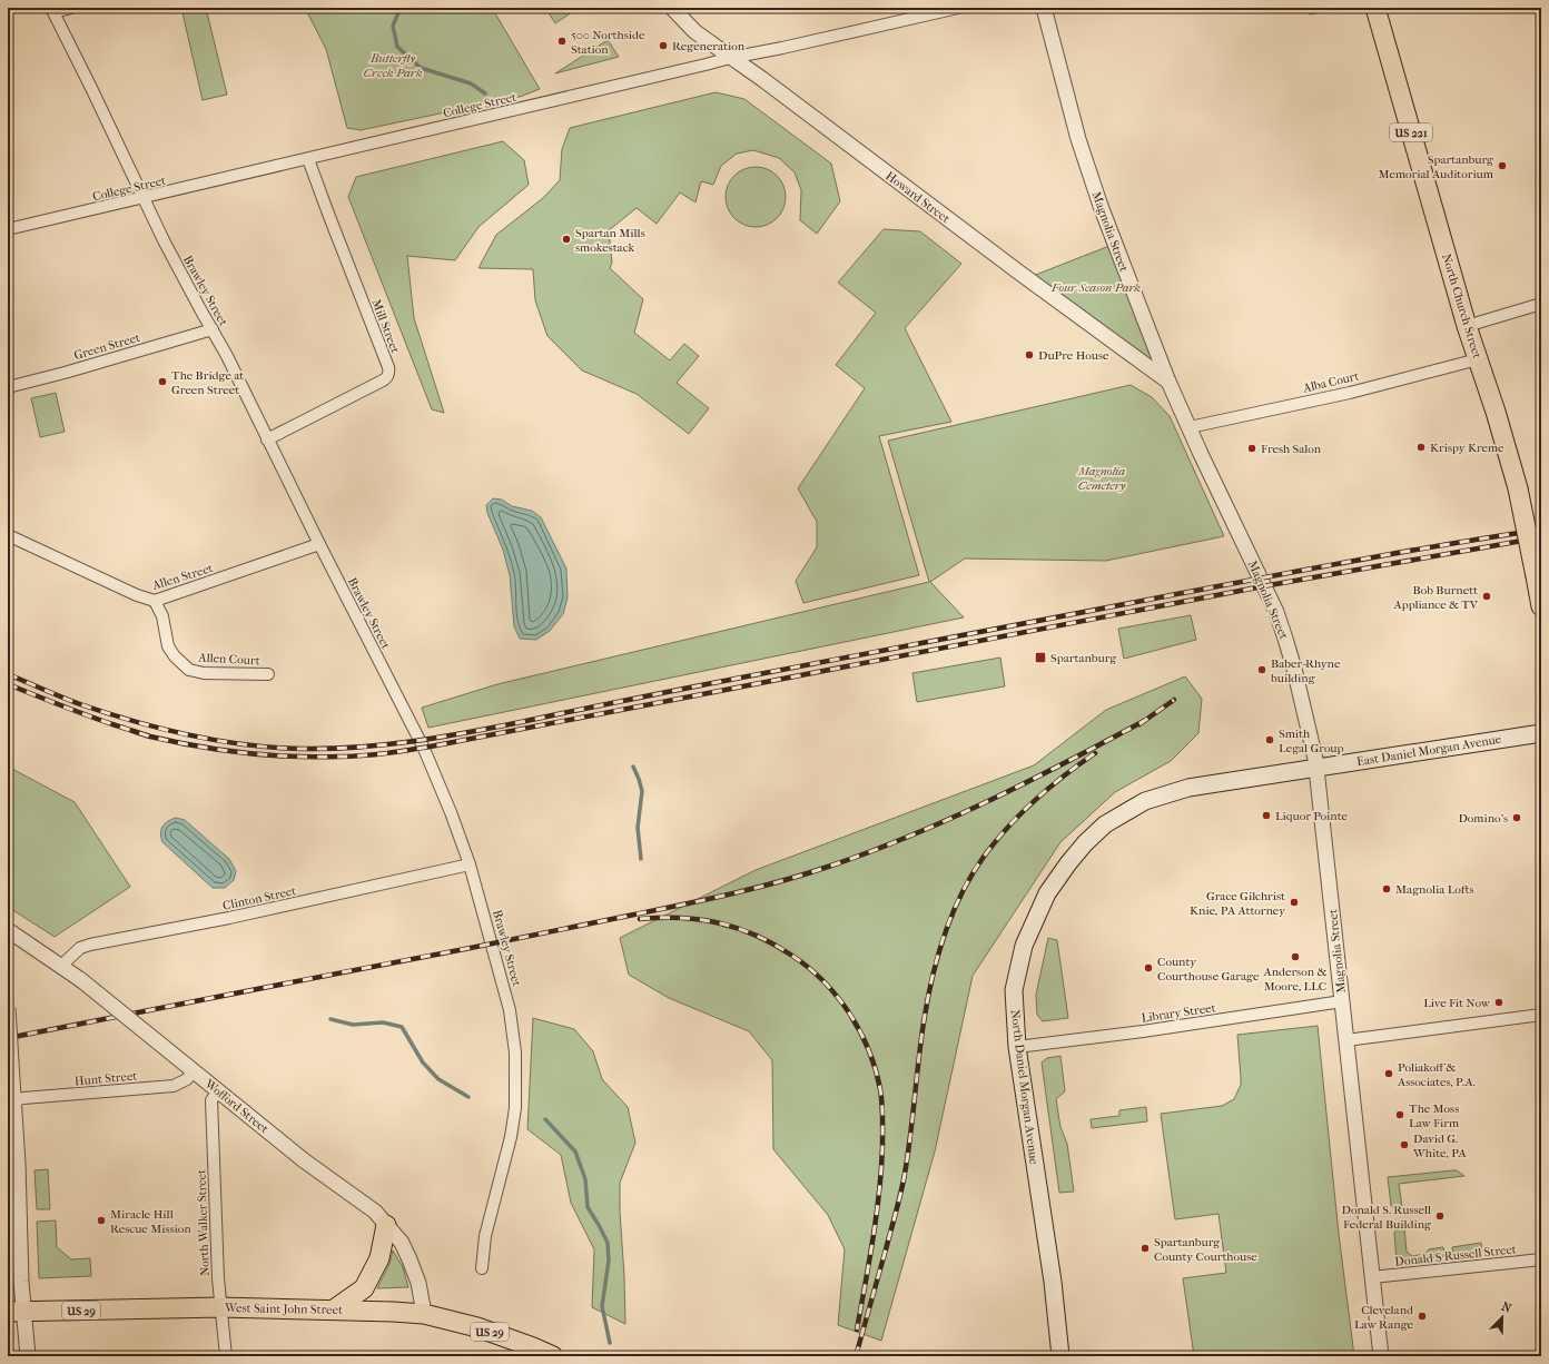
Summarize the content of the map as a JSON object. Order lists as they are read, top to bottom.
{
  "streets": {
    "main road": [
      "US 221",
      "North Church Street",
      "East Daniel Morgan Avenue",
      "North Daniel Morgan Avenue",
      "West Saint John Street",
      "US 29"
    ],
    "street": [
      "College Street",
      "Howard Street",
      "Magnolia Street",
      "Brawley Street",
      "Mill Street",
      "Green Street",
      "Alba Court",
      "Allen Street",
      "Allen Court",
      "Clinton Street",
      "Library Street",
      "Hunt Street",
      "Wofford Street",
      "North Walker Street",
      "Donald S Russell Street"
    ]
  },
  "crossings": [
    ["College Street", "Howard Street"],
    ["College Street", "Brawley Street"],
    ["College Street", "Mill Street"],
    ["Howard Street", "Magnolia Street"],
    ["Magnolia Street", "Alba Court"],
    ["Magnolia Street", "East Daniel Morgan Avenue"],
    ["Magnolia Street", "Library Street"],
    ["Magnolia Street", "North Daniel Morgan Avenue"],
    ["Magnolia Street", "Donald S Russell Street"],
    ["Brawley Street", "Mill Street"],
    ["Brawley Street", "Green Street"],
    ["Brawley Street", "Allen Street"],
    ["Brawley Street", "Clinton Street"],
    ["North Church Street", "Alba Court"],
    ["Allen Street", "Allen Court"],
    ["East Daniel Morgan Avenue", "North Daniel Morgan Avenue"],
    ["Clinton Street", "Wofford Street"],
    ["Library Street", "North Daniel Morgan Avenue"],
    ["Hunt Street", "Wofford Street"],
    ["Wofford Street", "North Walker Street"],
    ["Wofford Street", "West Saint John Street"],
    ["North Walker Street", "West Saint John Street"]
  ],
  "parks": ["Butterfly Creek Park", "Four Season Park", "Magnolia Cemetery"],
  "places": {
    "other": [
      "500 Northside Station",
      "Regeneration",
      "Spartanburg Memorial Auditorium",
      "Spartan Mills smokestack",
      "DuPre House",
      "The Bridge at Green Street",
      "Krispy Kreme",
      "Fresh Salon",
      "Bob Burnett Appliance & TV",
      "Baber-Rhyne building",
      "Smith Legal Group",
      "Liquor Pointe",
      "Domino's",
      "Magnolia Lofts",
      "Grace Gilchrist Knie, PA Attorney",
      "Anderson & Moore, LLC",
      "County Courthouse Garage",
      "Live Fit Now",
      "Poliakoff & Associates, P.A.",
      "The Moss Law Firm",
      "David G. White, PA",
      "Donald S. Russell Federal Building",
      "Miracle Hill Rescue Mission",
      "Spartanburg County Courthouse",
      "Cleveland Law Range"
    ],
    "transit": ["Spartanburg"]
  },
  "north": "top right"
}
